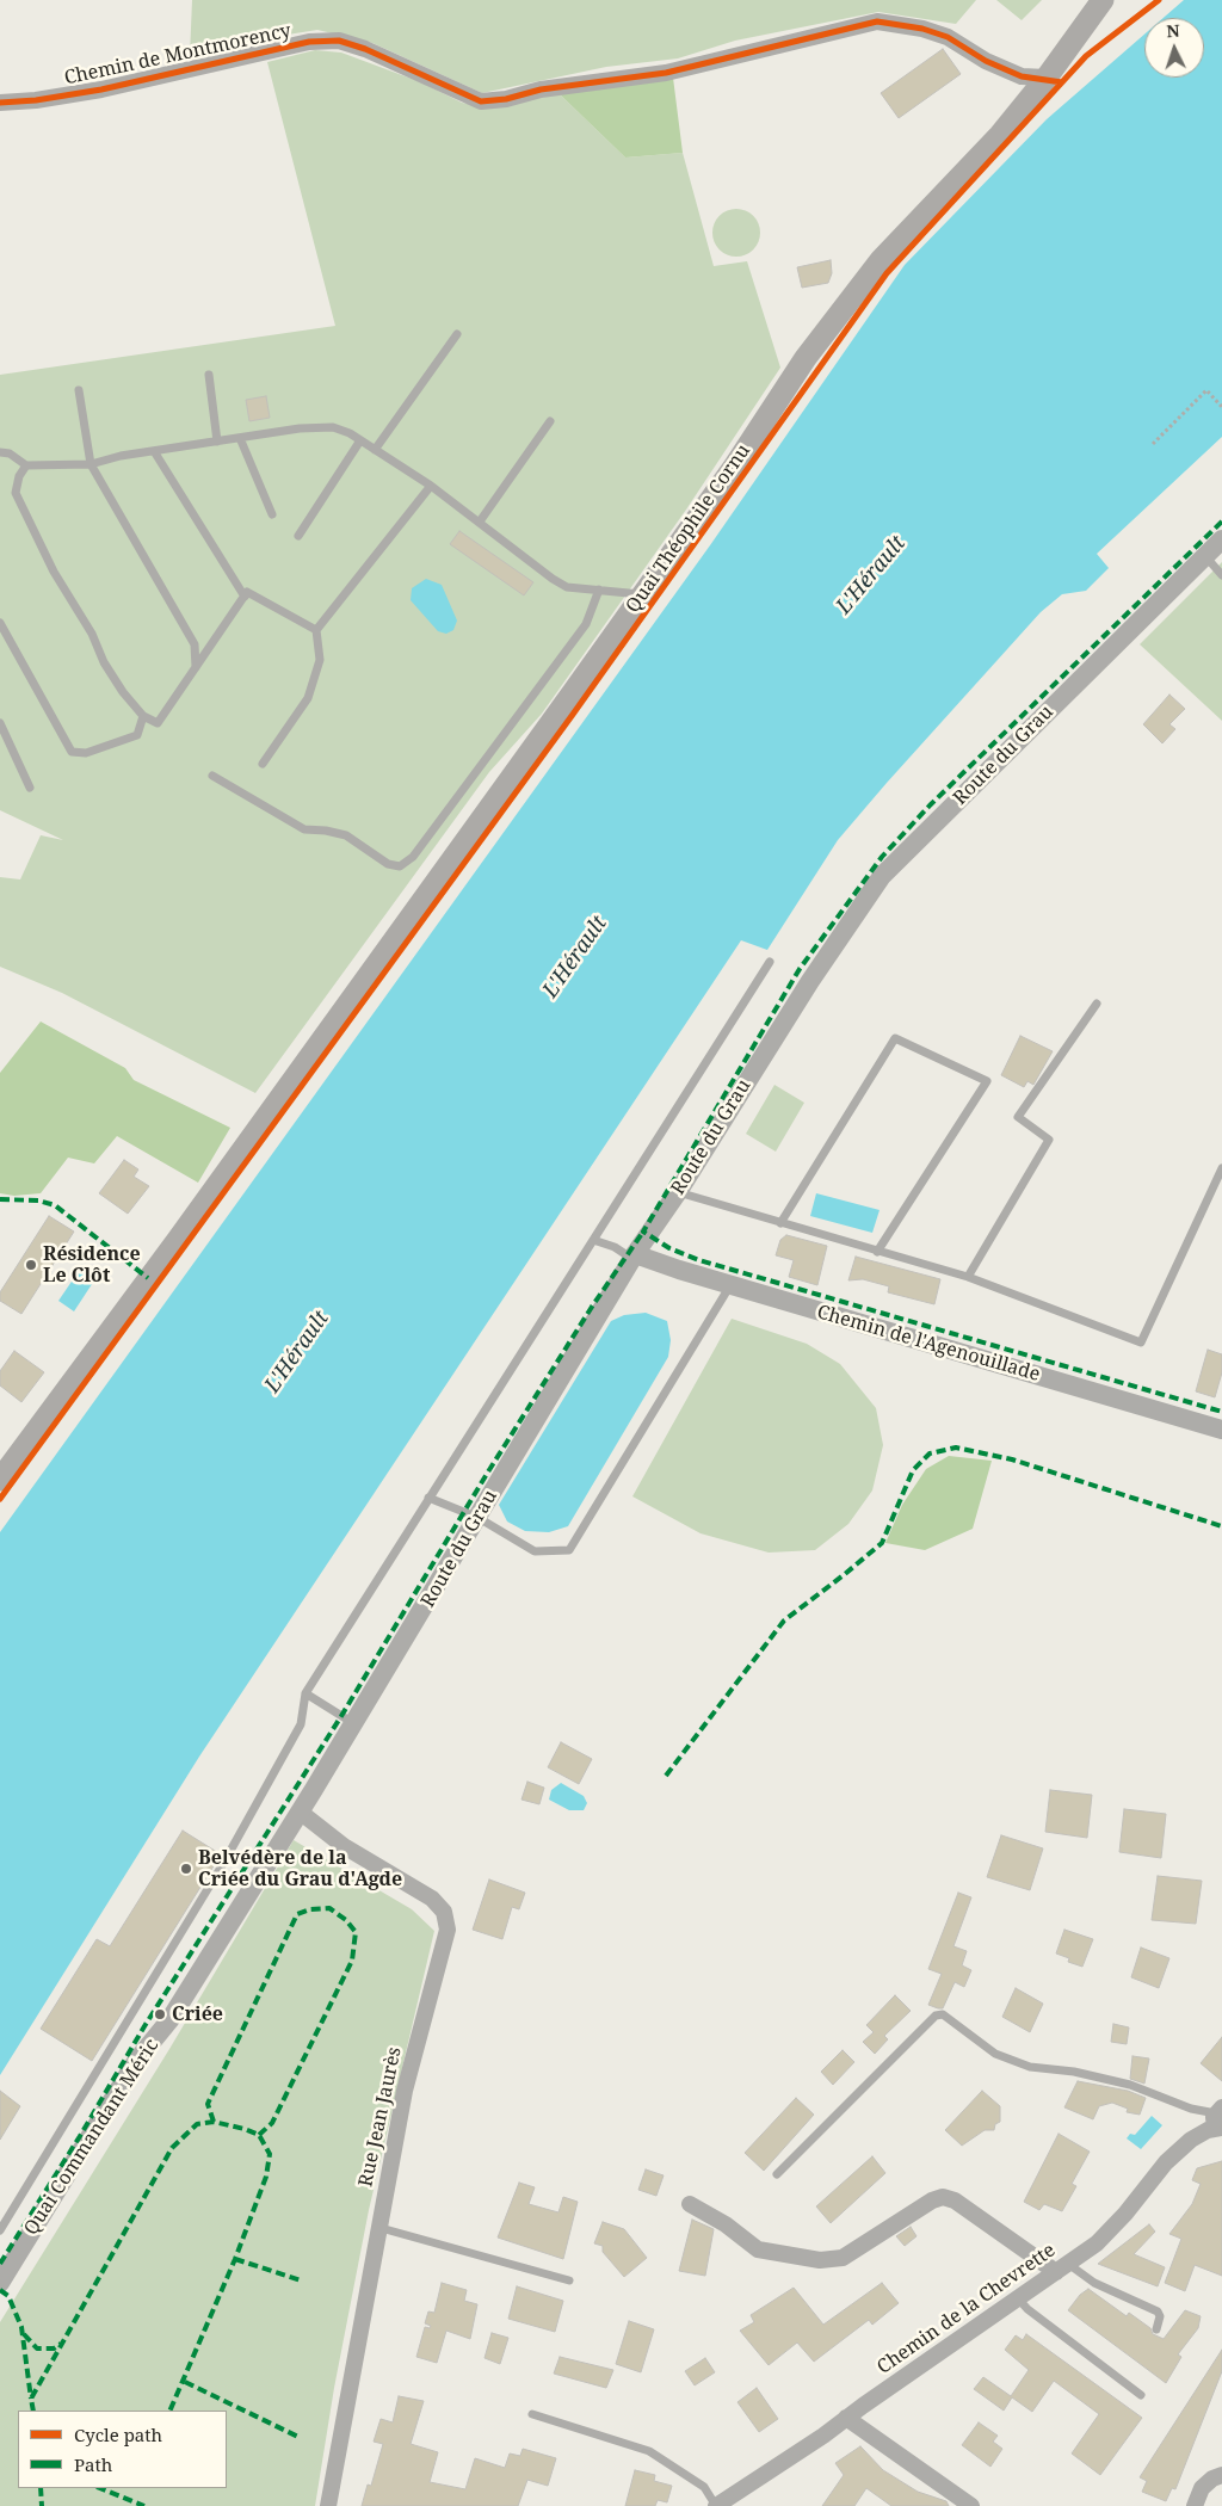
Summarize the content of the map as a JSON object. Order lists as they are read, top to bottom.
{
  "streets": {
    "main road": ["Quai Théophile Cornu"],
    "street": [
      "Chemin de Montmorency",
      "Route du Grau",
      "Chemin de l'Agenouillade",
      "Rue Jean Jaurès",
      "Quai Commandant Méric",
      "Chemin de la Chevrette"
    ]
  },
  "crossings": [
    ["Chemin de Montmorency", "Quai Théophile Cornu"],
    ["Route du Grau", "Chemin de l'Agenouillade"],
    ["Route du Grau", "Rue Jean Jaurès"],
    ["Route du Grau", "Quai Commandant Méric"],
    ["Rue Jean Jaurès", "Quai Commandant Méric"]
  ],
  "water": ["L'Hérault"],
  "places": ["Résidence Le Clôt", "Belvédère de la Criée du Grau d'Agde", "Criée"],
  "legend": ["Cycle path", "Path"],
  "north": "top"
}
